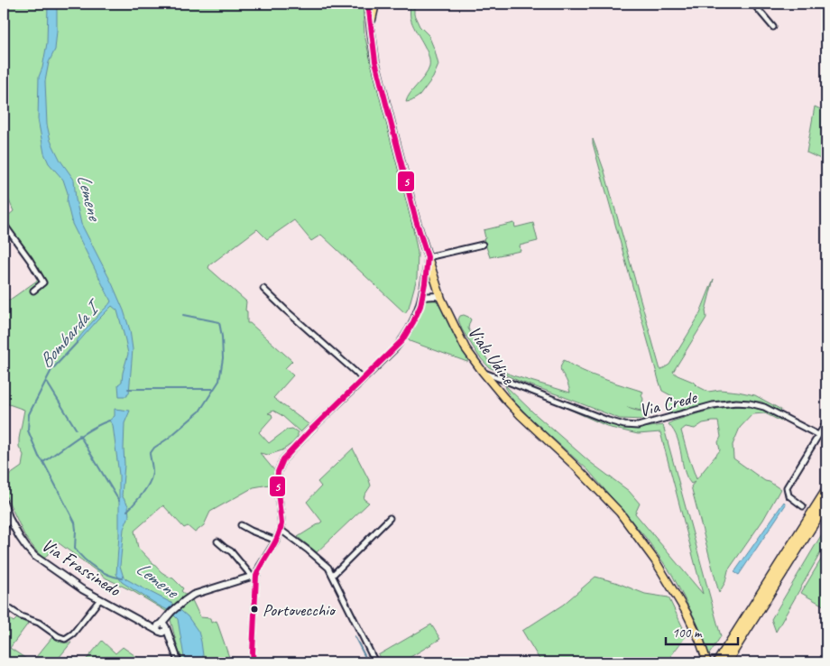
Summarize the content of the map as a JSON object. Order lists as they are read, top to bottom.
{
  "streets": {
    "main road": ["Viale Udine"],
    "street": ["Via Crede", "Via Frassinedo"]
  },
  "crossings": [
    ["Viale Udine", "Via Crede"]
  ],
  "water": ["Lemene", "Bombarda I"],
  "places": ["Portovecchio"],
  "lines": ["transit line 5"],
  "scale_bar": "100 m"
}
